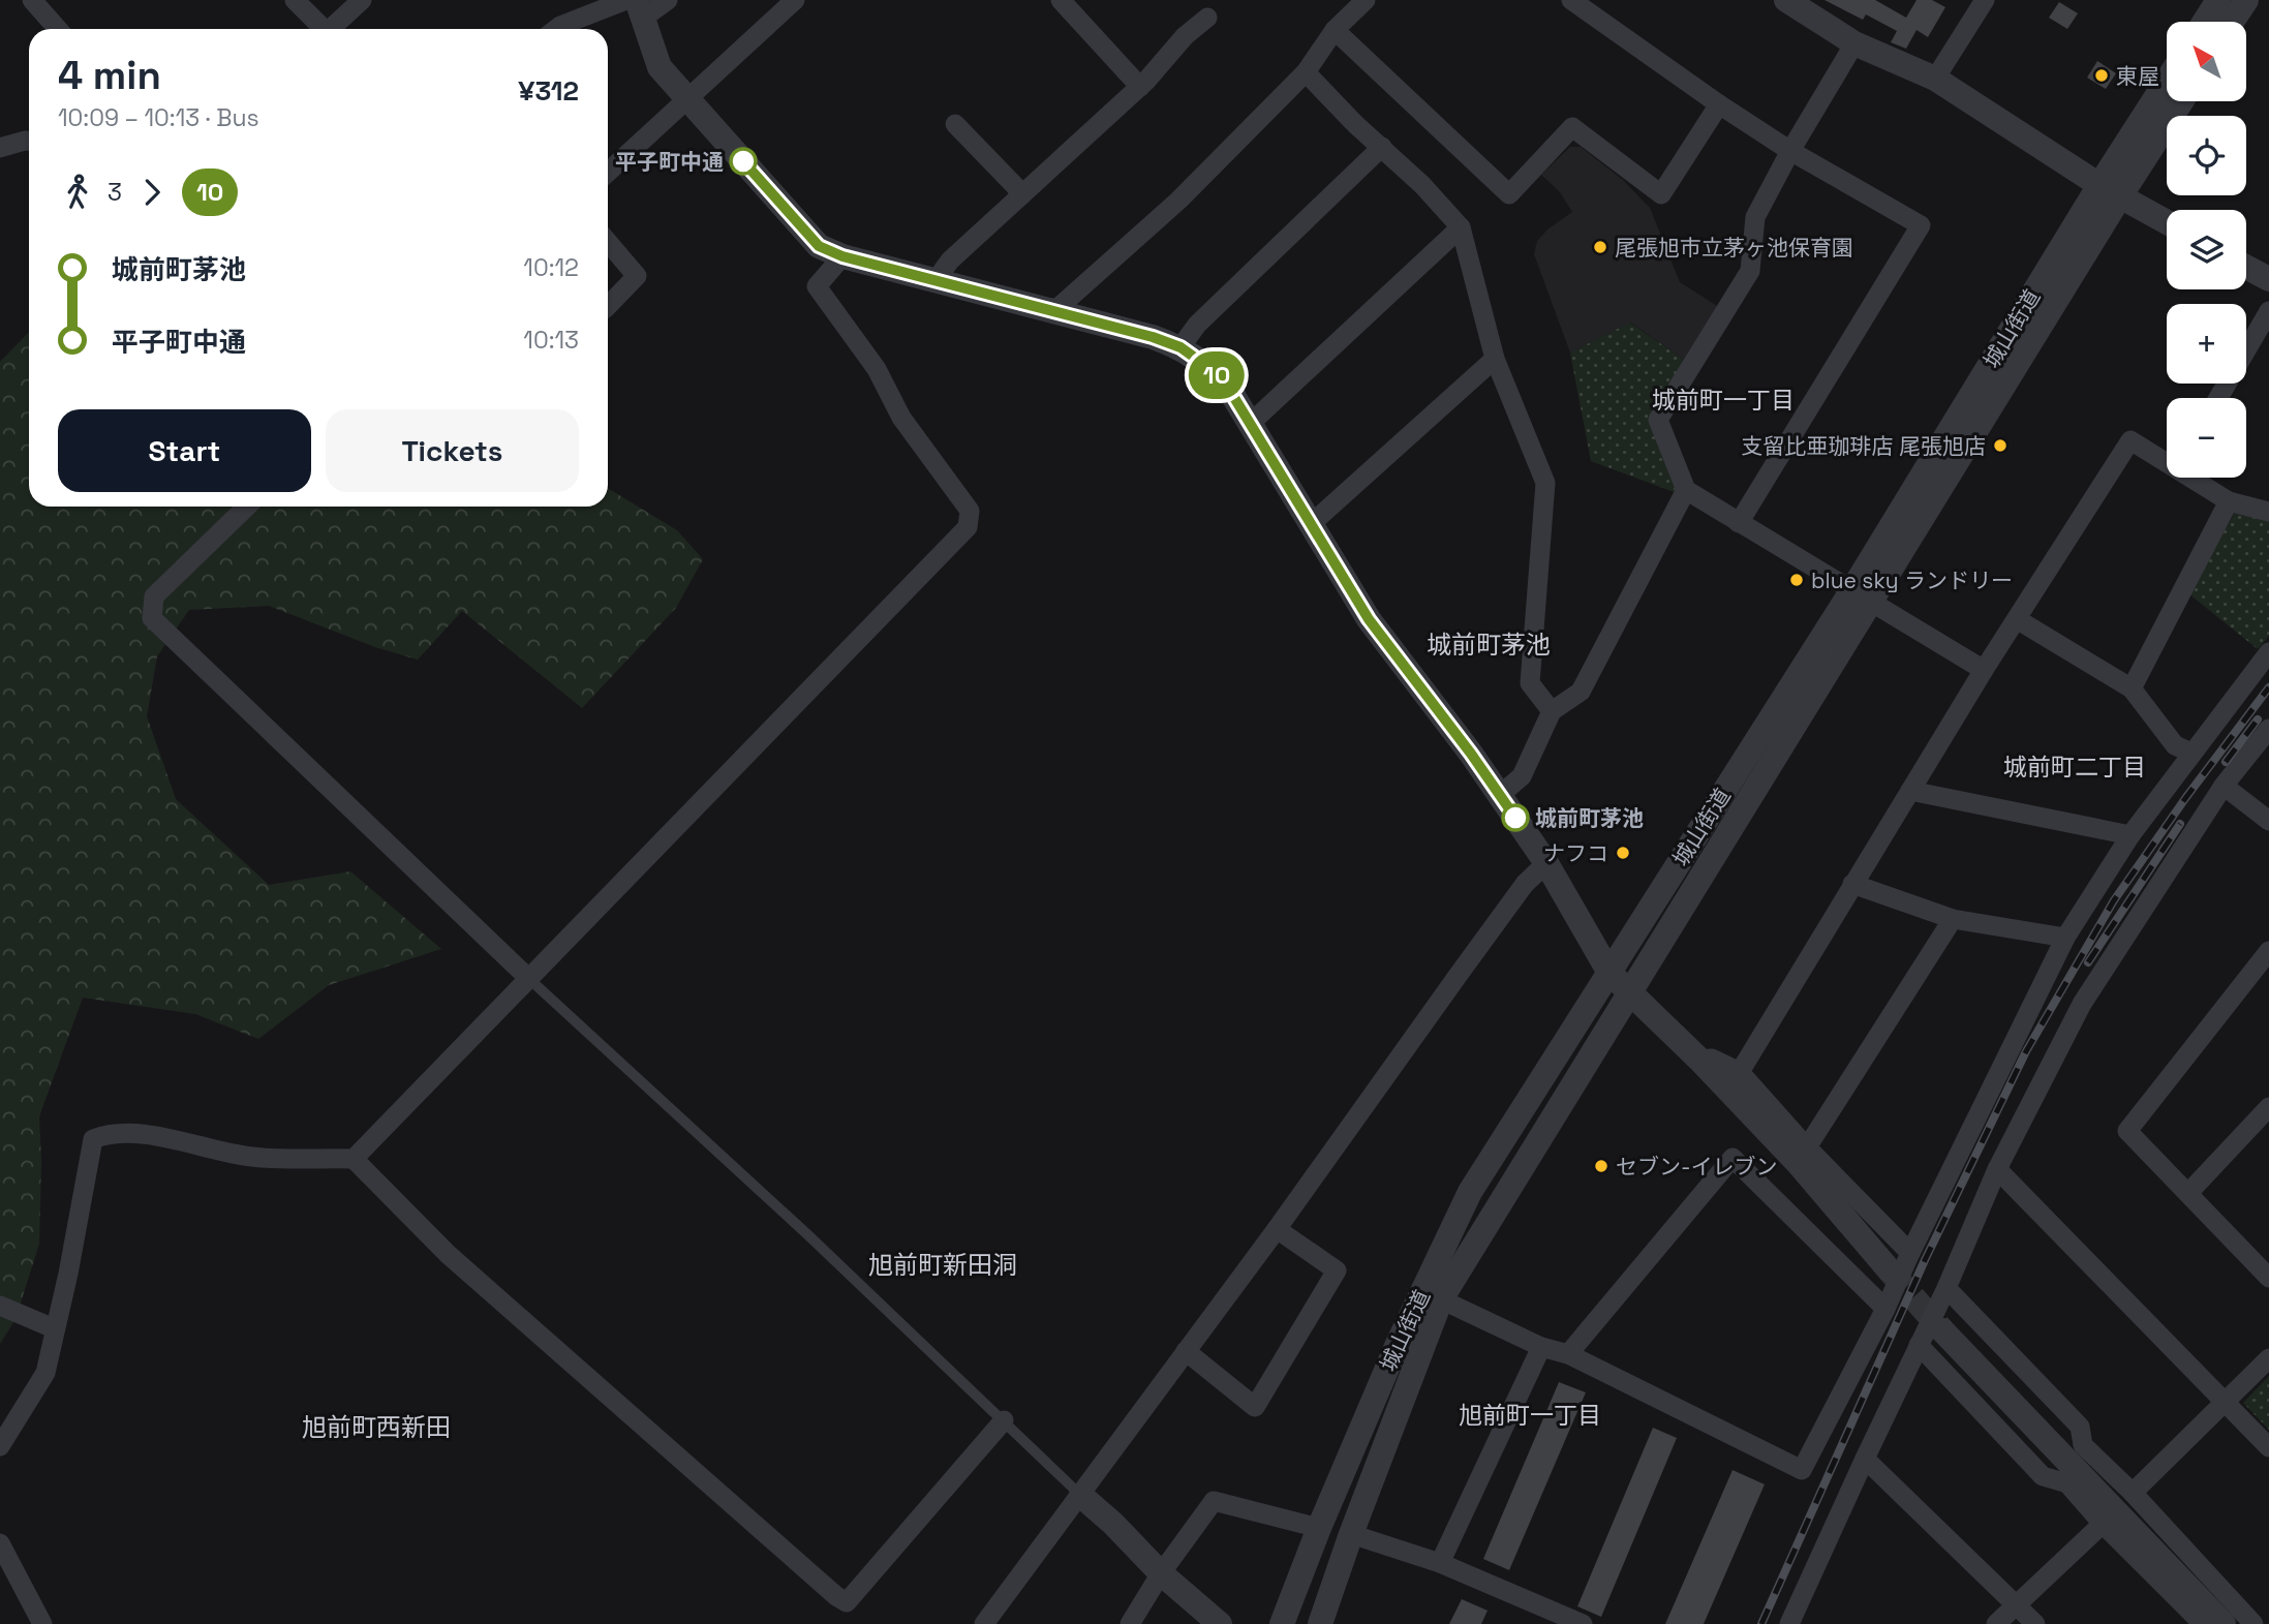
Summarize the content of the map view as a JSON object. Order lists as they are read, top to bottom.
{
  "streets": {
    "street": ["城山街道"]
  },
  "districts": [
    "城前町一丁目",
    "城前町茅池",
    "城前町二丁目",
    "旭前町新田洞",
    "旭前町一丁目",
    "旭前町西新田"
  ],
  "places": [
    "東屋",
    "平子町中通",
    "尾張旭市立茅ヶ池保育園",
    "支留比亜珈琲店 尾張旭店",
    "blue sky ランドリー",
    "城前町茅池",
    "ナフコ",
    "セブン-イレブン"
  ],
  "lines": ["bus line 10"],
  "north": "top left",
  "page": {
    "on_map": "10",
    "map_buttons": ["+", "−"],
    "heading": ["4 min", "10:09 – 10:13 · Bus", "¥312"],
    "legs": ["3", "10"],
    "list": [
      {
        "name": "城前町茅池",
        "value": "10:12"
      },
      {
        "name": "平子町中通",
        "value": "10:13"
      }
    ],
    "buttons": ["Start", "Tickets"]
  }
}
